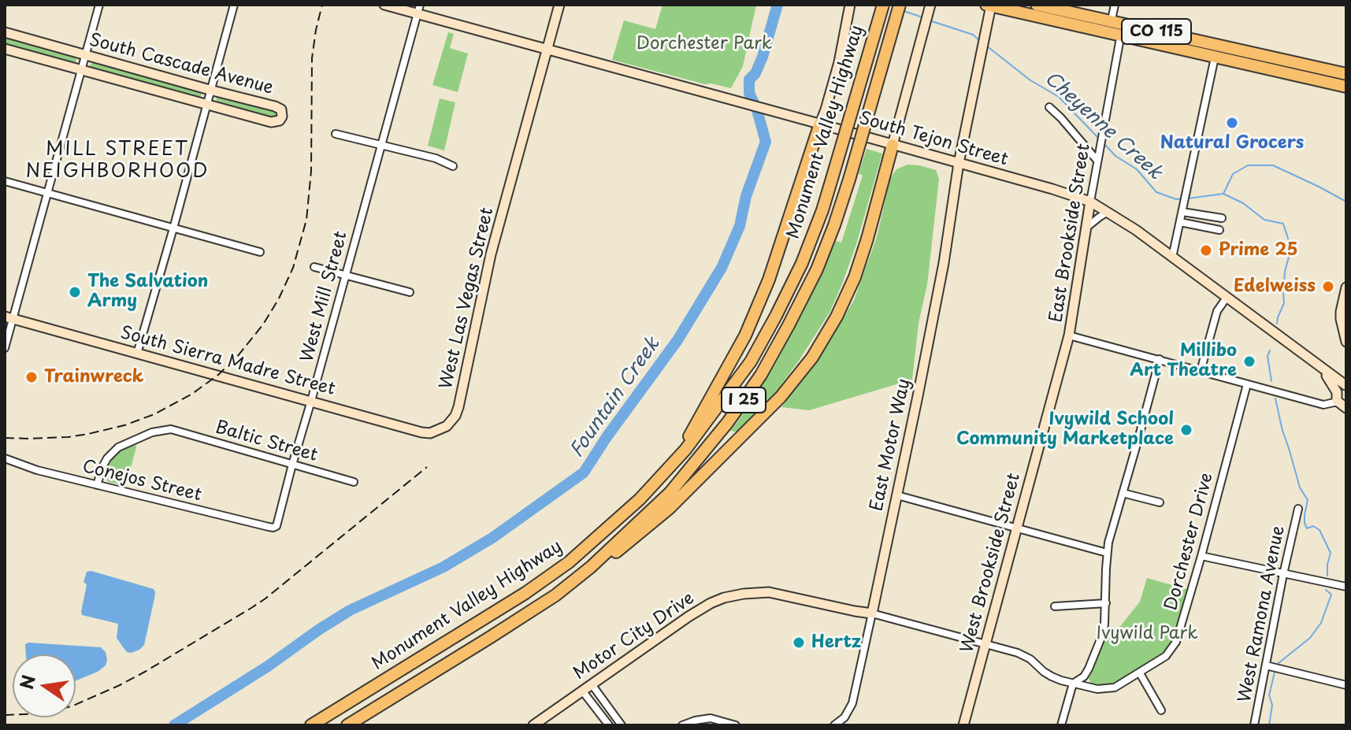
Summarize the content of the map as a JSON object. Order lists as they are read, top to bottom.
{
  "streets": {
    "highway": ["CO 115", "Monument Valley Highway", "I 25"],
    "street": [
      "South Cascade Avenue",
      "South Tejon Street",
      "East Brookside Street",
      "West Mill Street",
      "West Las Vegas Street",
      "South Sierra Madre Street",
      "Baltic Street",
      "East Motor Way",
      "Conejos Street",
      "Dorchester Drive",
      "West Brookside Street",
      "West Ramona Avenue",
      "Motor City Drive"
    ]
  },
  "crossings": [
    ["CO 115", "East Brookside Street"],
    ["CO 115", "East Motor Way"],
    ["South Tejon Street", "East Brookside Street"],
    ["South Tejon Street", "West Mill Street"],
    ["South Tejon Street", "West Las Vegas Street"],
    ["South Tejon Street", "East Motor Way"],
    ["East Brookside Street", "West Brookside Street"],
    ["West Mill Street", "South Sierra Madre Street"],
    ["West Mill Street", "Baltic Street"],
    ["West Mill Street", "Conejos Street"],
    ["West Las Vegas Street", "South Sierra Madre Street"],
    ["Baltic Street", "Conejos Street"],
    ["East Motor Way", "Dorchester Drive"],
    ["East Motor Way", "Motor City Drive"],
    ["Dorchester Drive", "West Brookside Street"],
    ["Dorchester Drive", "Motor City Drive"]
  ],
  "districts": ["MILL STREET NEIGHBORHOOD"],
  "water": ["Cheyenne Creek", "Fountain Creek"],
  "parks": ["Dorchester Park", "Ivywild Park"],
  "places": [
    "Natural Grocers",
    "Prime 25",
    "Edelweiss",
    "The Salvation Army",
    "Millibo Art Theatre",
    "Trainwreck",
    "Ivywild School Community Marketplace",
    "Hertz"
  ],
  "north": "left"
}
